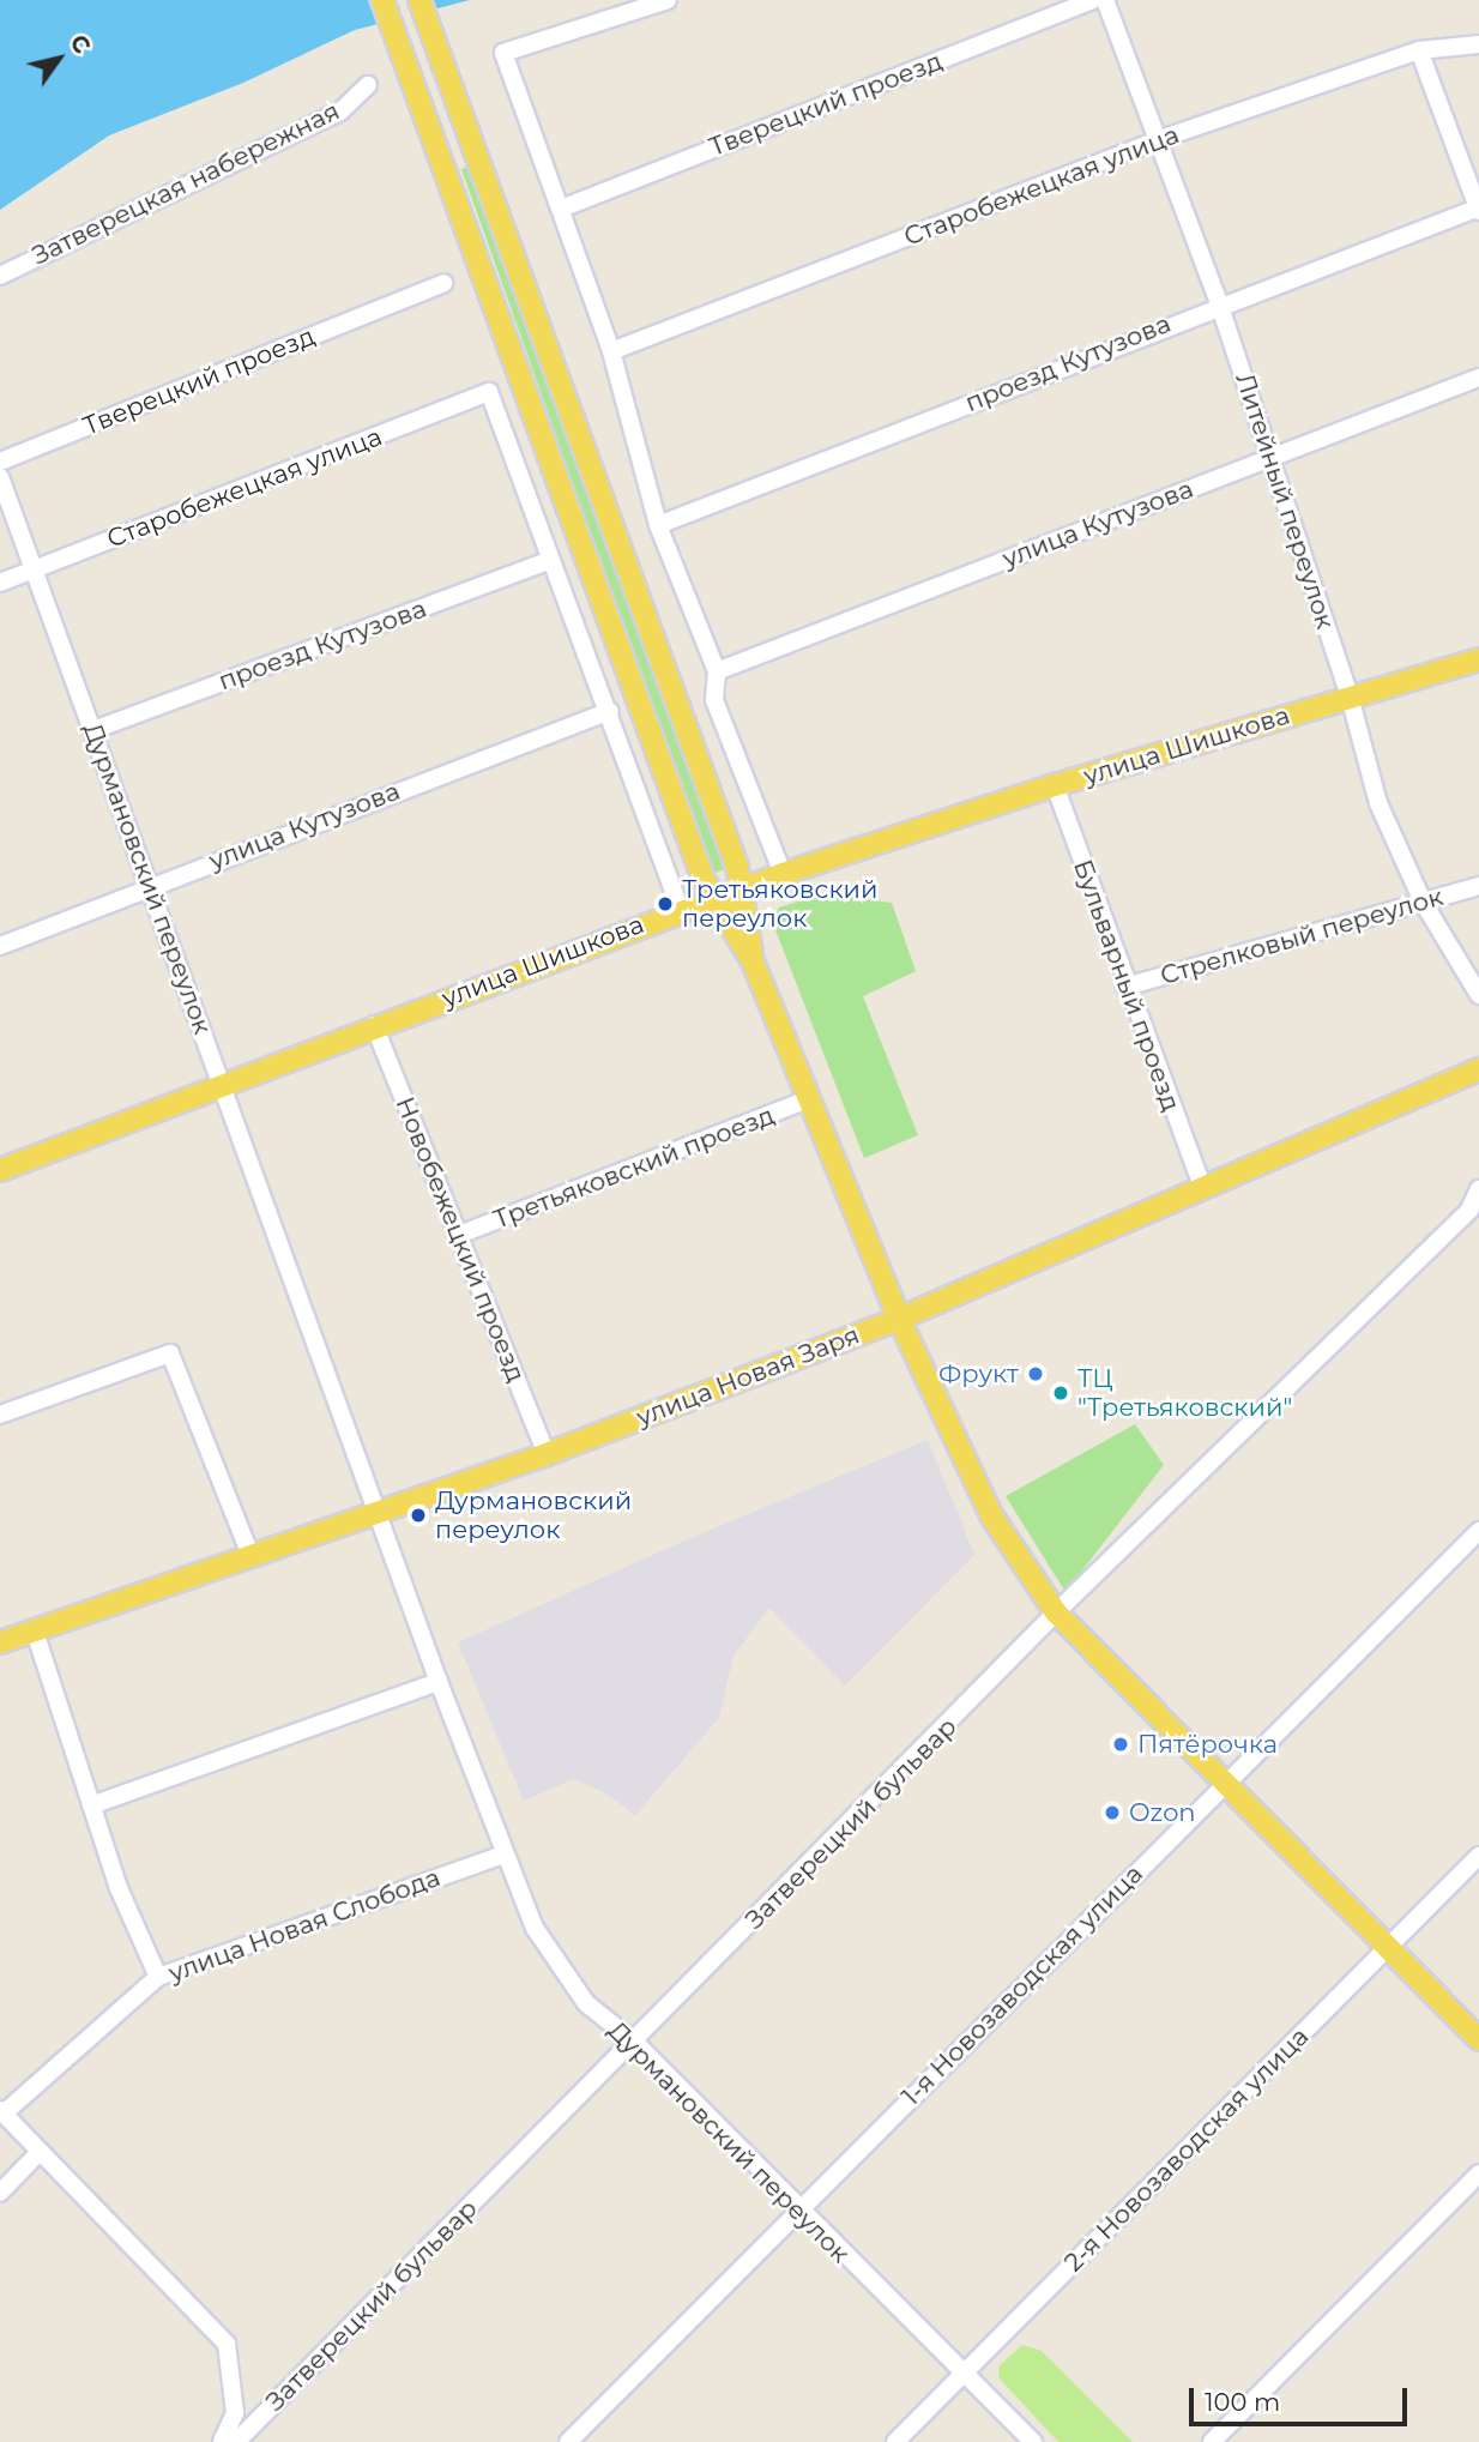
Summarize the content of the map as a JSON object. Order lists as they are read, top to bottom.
{
  "streets": {
    "main road": ["улица Шишкова", "улица Новая Заря"],
    "street": [
      "Тверецкий проезд",
      "Затверецкая набережная",
      "Старобежецкая улица",
      "проезд Кутузова",
      "Литейный переулок",
      "улица Кутузова",
      "Дурмановский переулок",
      "Стрелковый переулок",
      "Бульварный проезд",
      "Третьяковский проезд",
      "Новобежецкий проезд",
      "Затверецкий бульвар",
      "улица Новая Слобода",
      "1-я Новозаводская улица",
      "2-я Новозаводская улица"
    ]
  },
  "crossings": [
    ["Старобежецкая улица", "проезд Кутузова"],
    ["Старобежецкая улица", "Литейный переулок"],
    ["Старобежецкая улица", "Дурмановский переулок"],
    ["проезд Кутузова", "Литейный переулок"],
    ["проезд Кутузова", "Дурмановский переулок"],
    ["Литейный переулок", "улица Кутузова"],
    ["Литейный переулок", "улица Шишкова"],
    ["Литейный переулок", "Стрелковый переулок"],
    ["улица Кутузова", "Дурмановский переулок"],
    ["улица Шишкова", "Дурмановский переулок"],
    ["улица Шишкова", "Бульварный проезд"],
    ["улица Шишкова", "Новобежецкий проезд"],
    ["Дурмановский переулок", "улица Новая Заря"],
    ["Дурмановский переулок", "Затверецкий бульвар"],
    ["Дурмановский переулок", "улица Новая Слобода"],
    ["Дурмановский переулок", "1-я Новозаводская улица"],
    ["Дурмановский переулок", "2-я Новозаводская улица"],
    ["Стрелковый переулок", "Бульварный проезд"],
    ["Бульварный проезд", "улица Новая Заря"],
    ["Третьяковский проезд", "Новобежецкий проезд"],
    ["Новобежецкий проезд", "улица Новая Заря"]
  ],
  "places": [
    "Третьяковский переулок",
    "Фрукт",
    "ТЦ \"Третьяковский\"",
    "Дурмановский переулок",
    "Пятёрочка",
    "Ozon"
  ],
  "scale_bar": "100 m",
  "north": "top right"
}
